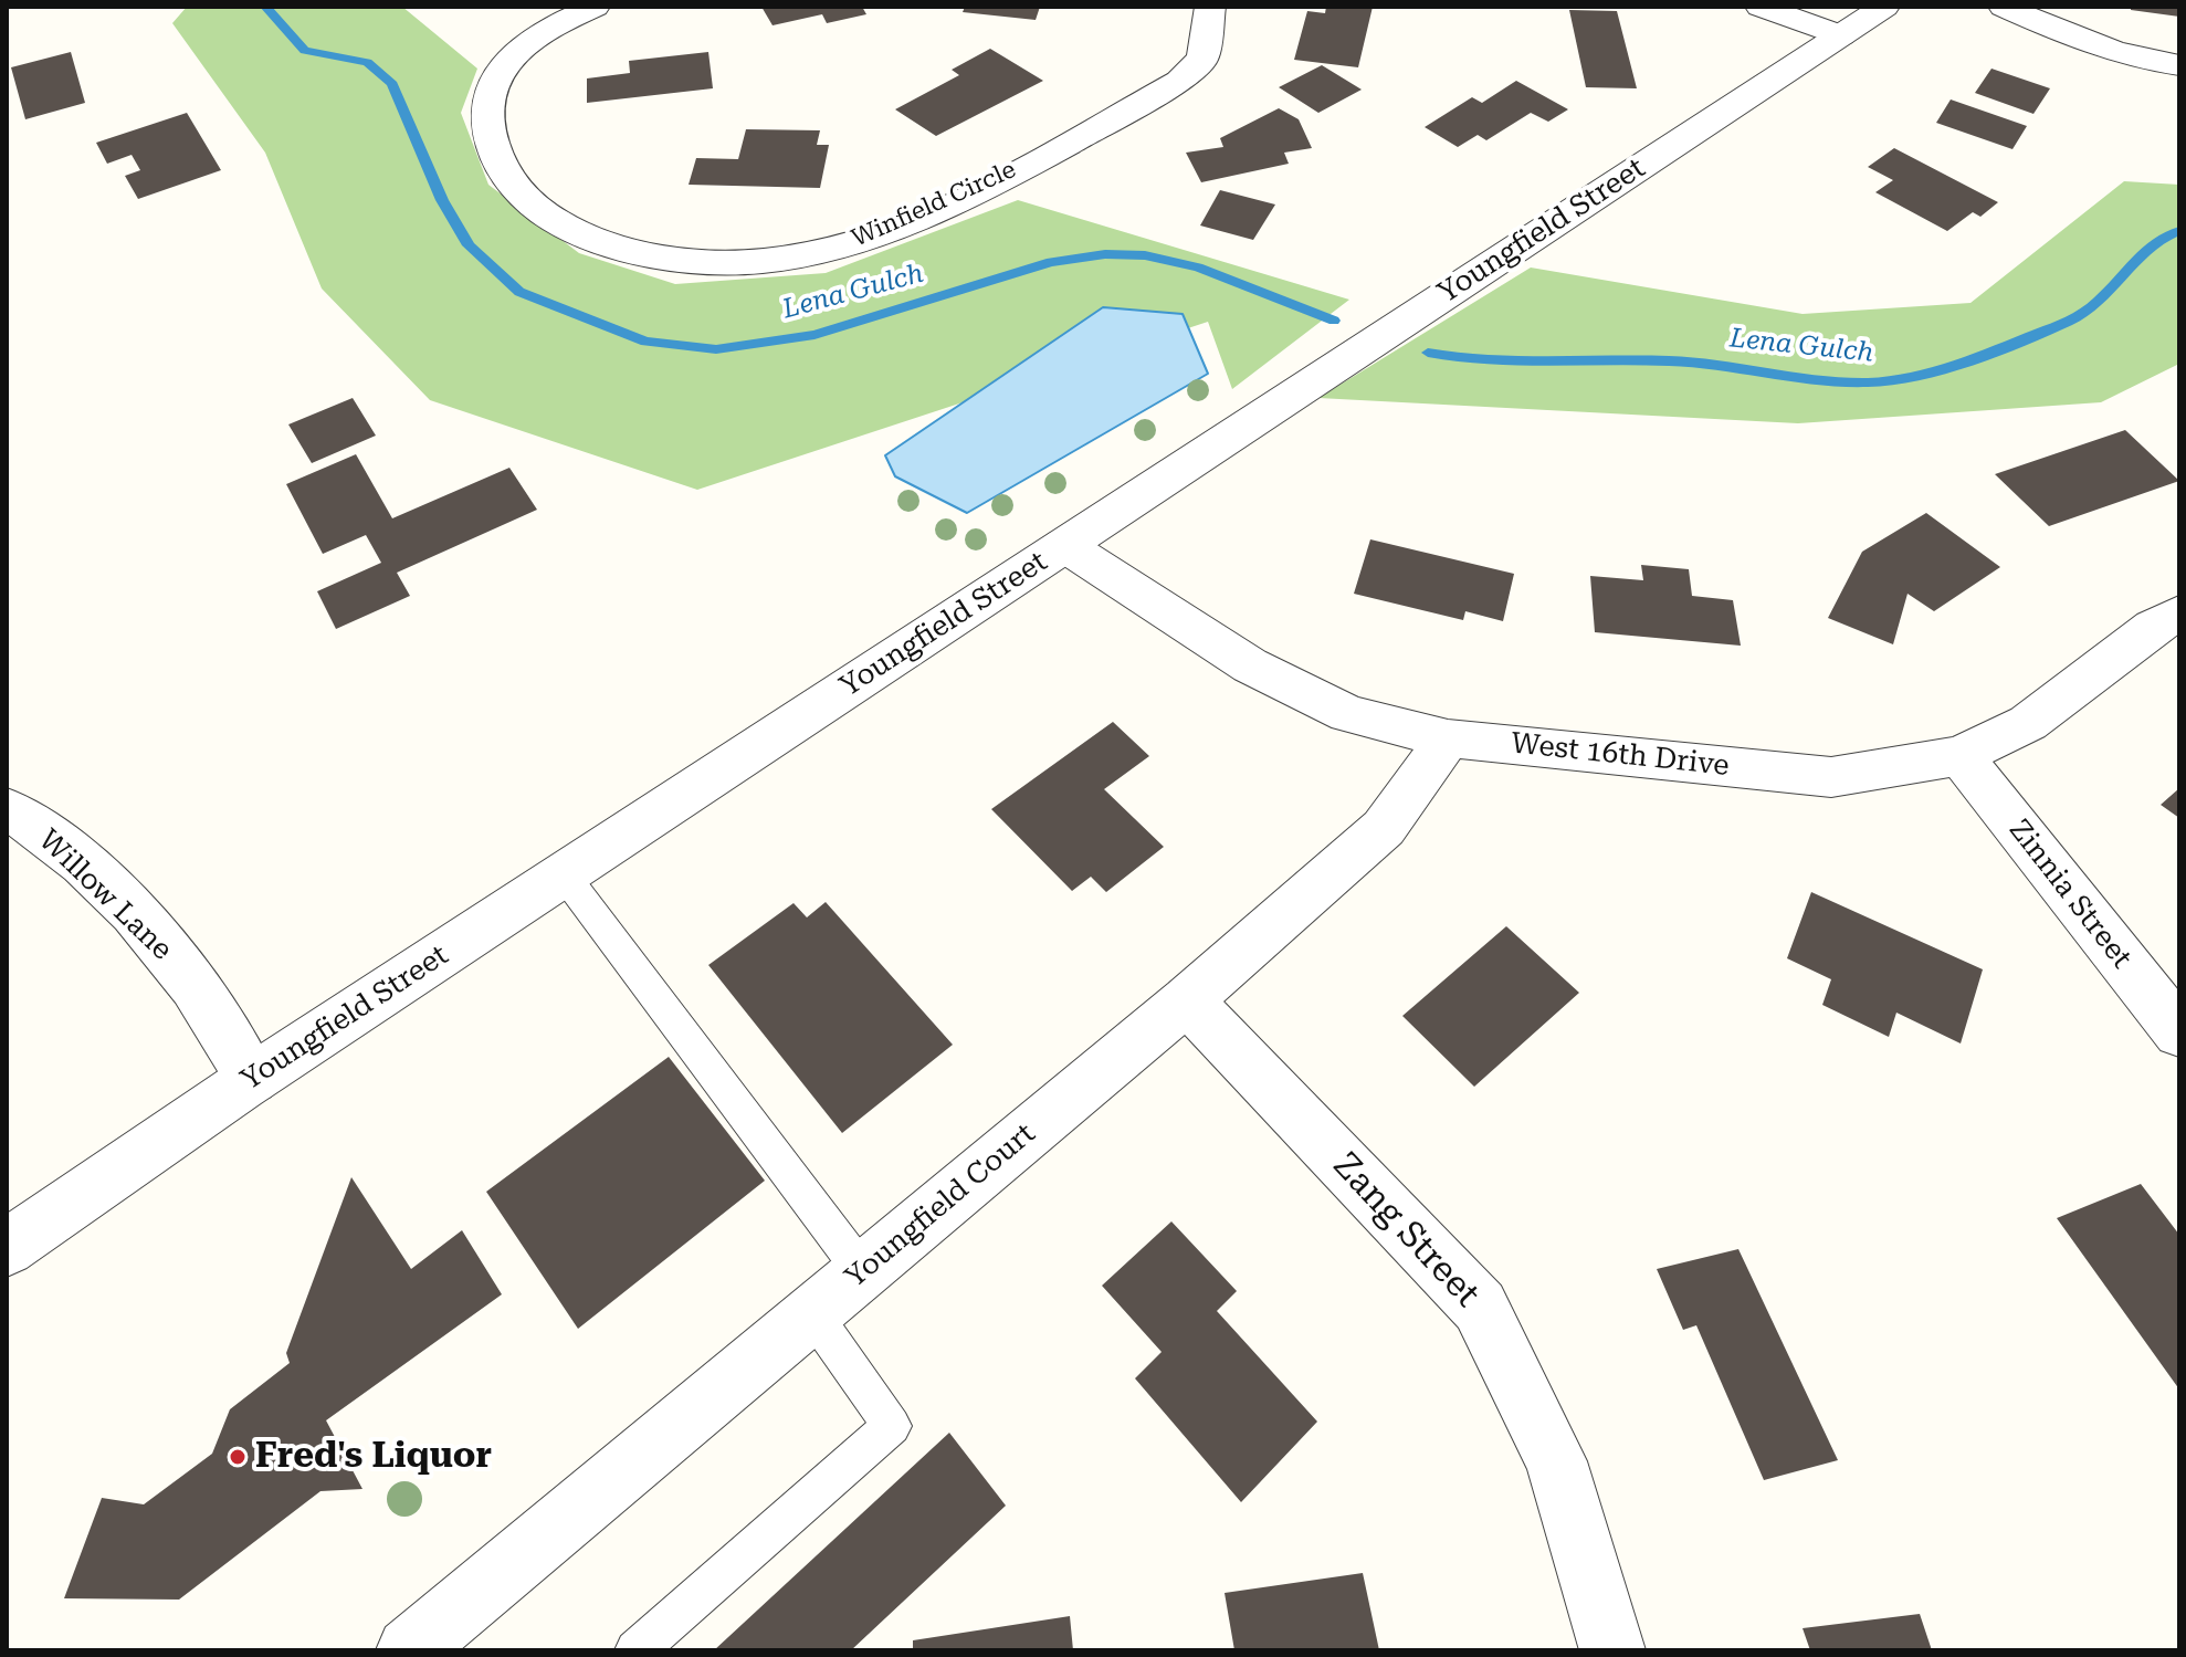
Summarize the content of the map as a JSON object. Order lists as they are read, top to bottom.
{
  "streets": {
    "street": [
      "Winfield Circle",
      "Youngfield Street",
      "West 16th Drive",
      "Zinnia Street",
      "Willow Lane",
      "Youngfield Court",
      "Zang Street"
    ]
  },
  "crossings": [
    ["Youngfield Street", "West 16th Drive"],
    ["Youngfield Street", "Willow Lane"],
    ["West 16th Drive", "Zinnia Street"],
    ["West 16th Drive", "Youngfield Court"],
    ["Youngfield Court", "Zang Street"]
  ],
  "water": ["Lena Gulch"],
  "places": ["Fred's Liquor"]
}
